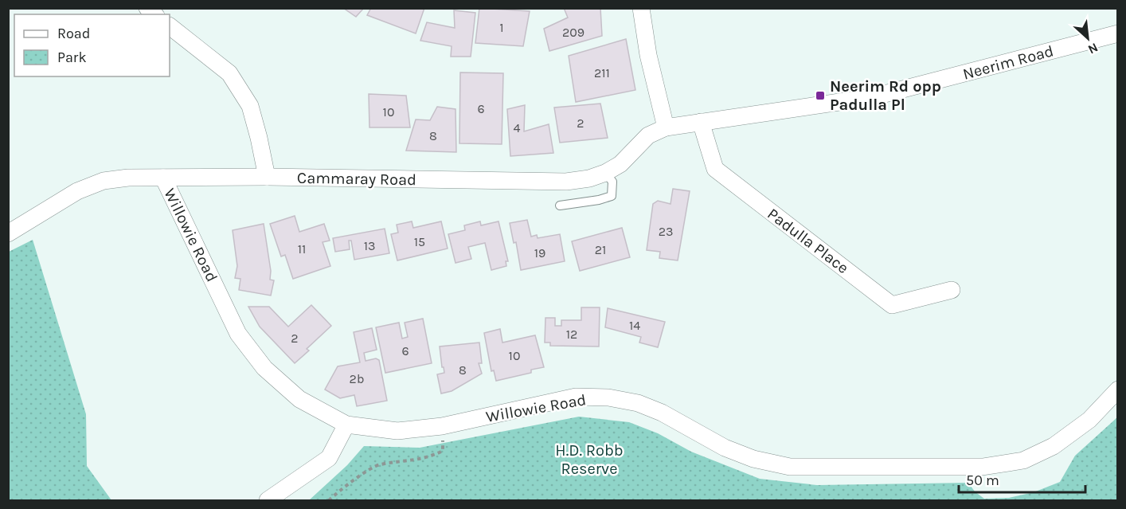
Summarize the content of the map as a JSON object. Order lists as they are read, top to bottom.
{
  "streets": {
    "street": [
      "Neerim Road",
      "Cammaray Road",
      "Willowie Road",
      "Padulla Place"
    ]
  },
  "crossings": [
    ["Neerim Road", "Cammaray Road"],
    ["Neerim Road", "Padulla Place"],
    ["Cammaray Road", "Willowie Road"],
    ["Cammaray Road", "Padulla Place"]
  ],
  "parks": ["H.D. Robb Reserve"],
  "places": {
    "transit": ["Neerim Rd opp Padulla Pl"]
  },
  "house_numbers": [
    "1",
    "209",
    "211",
    "6",
    "10",
    "2",
    "4",
    "8",
    "23",
    "15",
    "13",
    "11",
    "21",
    "19",
    "14",
    "12",
    "2",
    "6",
    "10",
    "8",
    "2b"
  ],
  "legend": ["Road", "Park"],
  "scale_bar": "50 m",
  "north": "bottom right"
}
